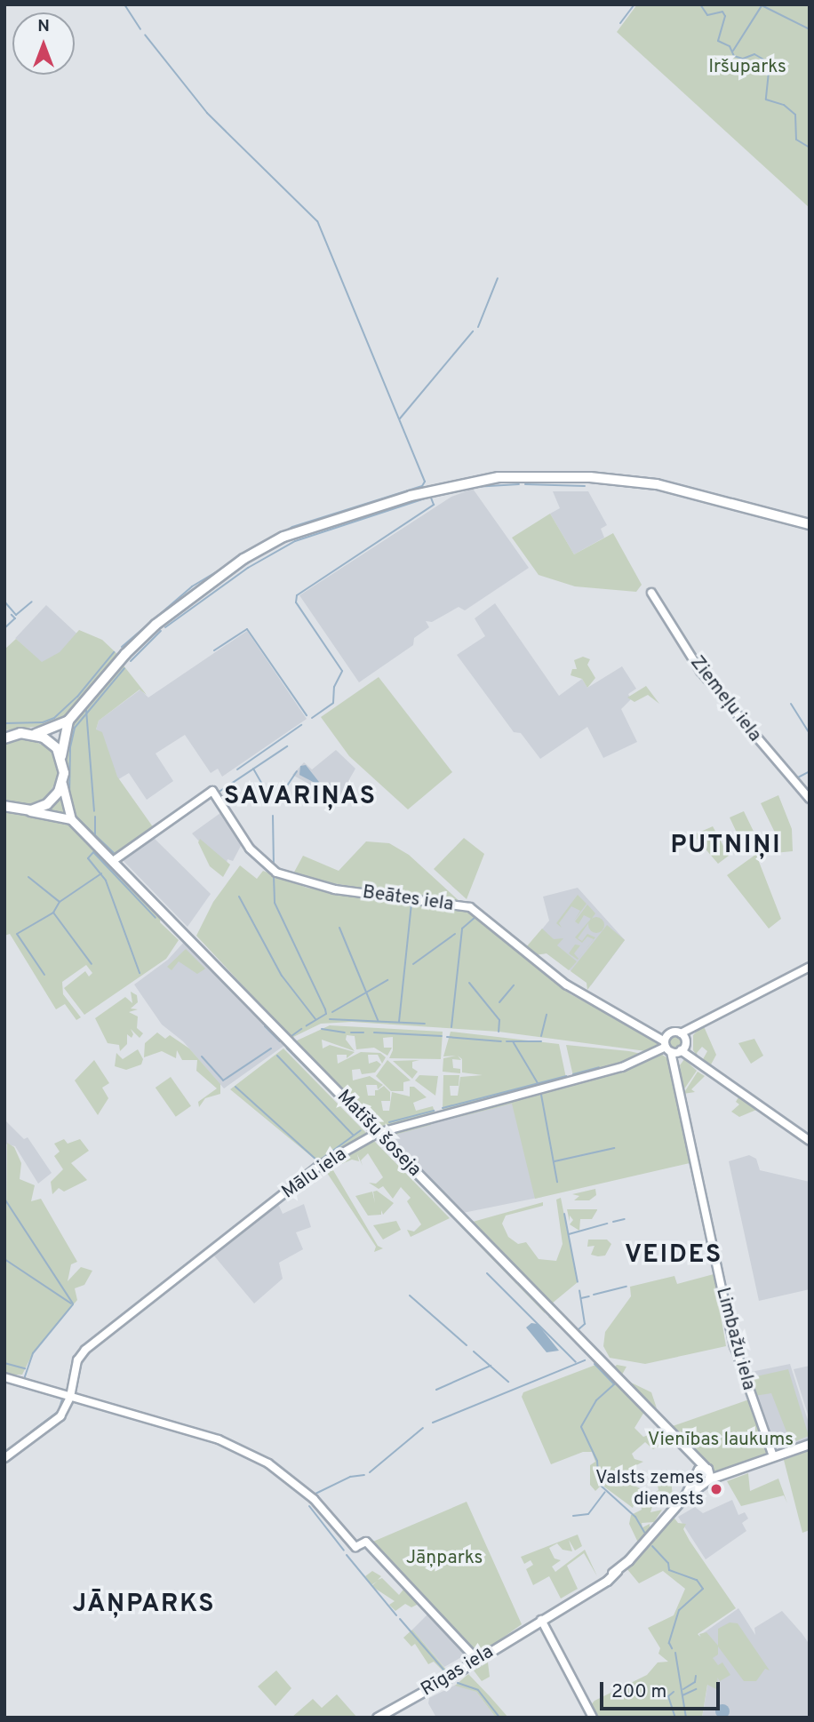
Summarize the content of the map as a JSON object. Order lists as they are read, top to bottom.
{
  "streets": {
    "main road": ["Matīšu šoseja", "Rīgas iela"],
    "street": [
      "Ziemeļu iela",
      "Beātes iela",
      "Mālu iela",
      "Limbažu iela"
    ]
  },
  "crossings": [
    ["Beātes iela", "Matīšu šoseja"],
    ["Beātes iela", "Mālu iela"],
    ["Beātes iela", "Limbažu iela"],
    ["Matīšu šoseja", "Mālu iela"],
    ["Matīšu šoseja", "Rīgas iela"],
    ["Mālu iela", "Limbažu iela"],
    ["Limbažu iela", "Rīgas iela"]
  ],
  "districts": [
    "SAVARIŅAS",
    "PUTNIŅI",
    "VEIDES",
    "JĀŅPARKS"
  ],
  "parks": ["Iršuparks", "Vienības laukums", "Jāņparks"],
  "places": ["Valsts zemes dienests"],
  "scale_bar": "200 m",
  "north": "top"
}
